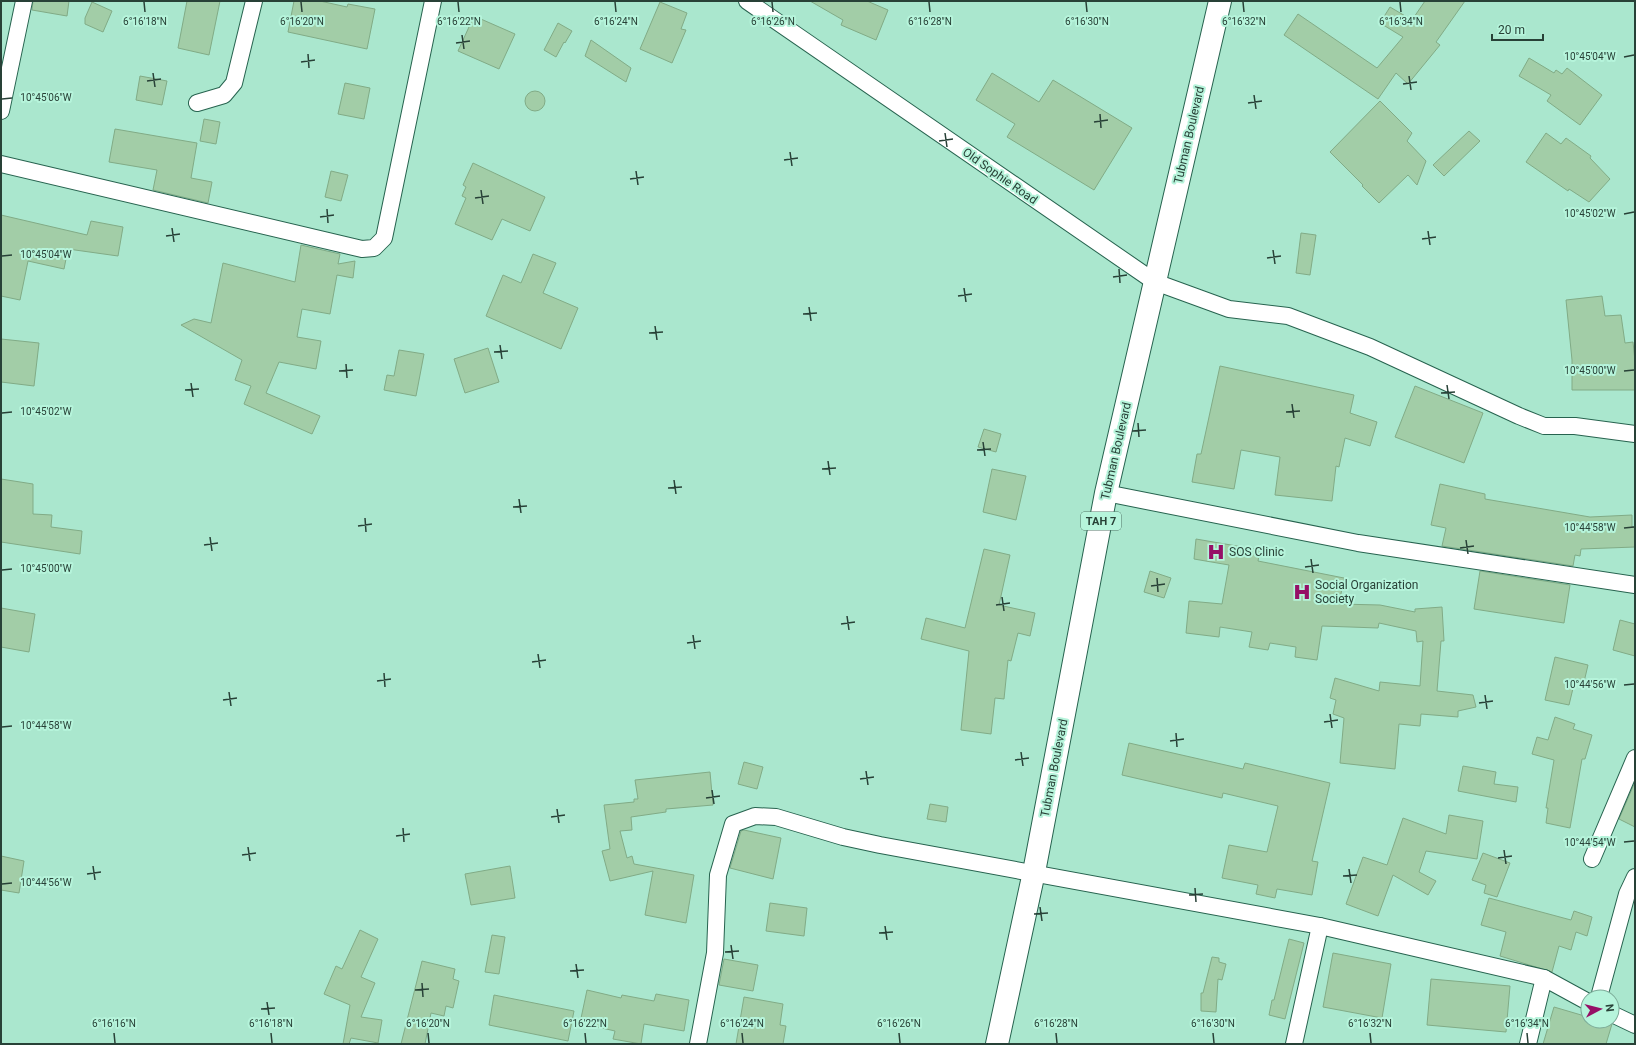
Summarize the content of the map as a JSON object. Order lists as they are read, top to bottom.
{
  "streets": {
    "highway": ["Tubman Boulevard", "TAH 7"],
    "street": ["Old Sophie Road"]
  },
  "crossings": [
    ["Tubman Boulevard", "Old Sophie Road"]
  ],
  "places": {
    "hospital": ["SOS Clinic", "Social Organization Society"]
  },
  "scale_bar": "20 m",
  "north": "right",
  "coordinates": [
    "6°16'18\"N",
    "6°16'20\"N",
    "6°16'22\"N",
    "6°16'24\"N",
    "6°16'26\"N",
    "6°16'28\"N",
    "6°16'30\"N",
    "6°16'32\"N",
    "6°16'34\"N",
    "10°45'04\"W",
    "10°45'06\"W",
    "10°45'02\"W",
    "10°45'00\"W",
    "10°44'58\"W",
    "10°44'56\"W",
    "10°44'54\"W",
    "6°16'16\"N"
  ]
}
